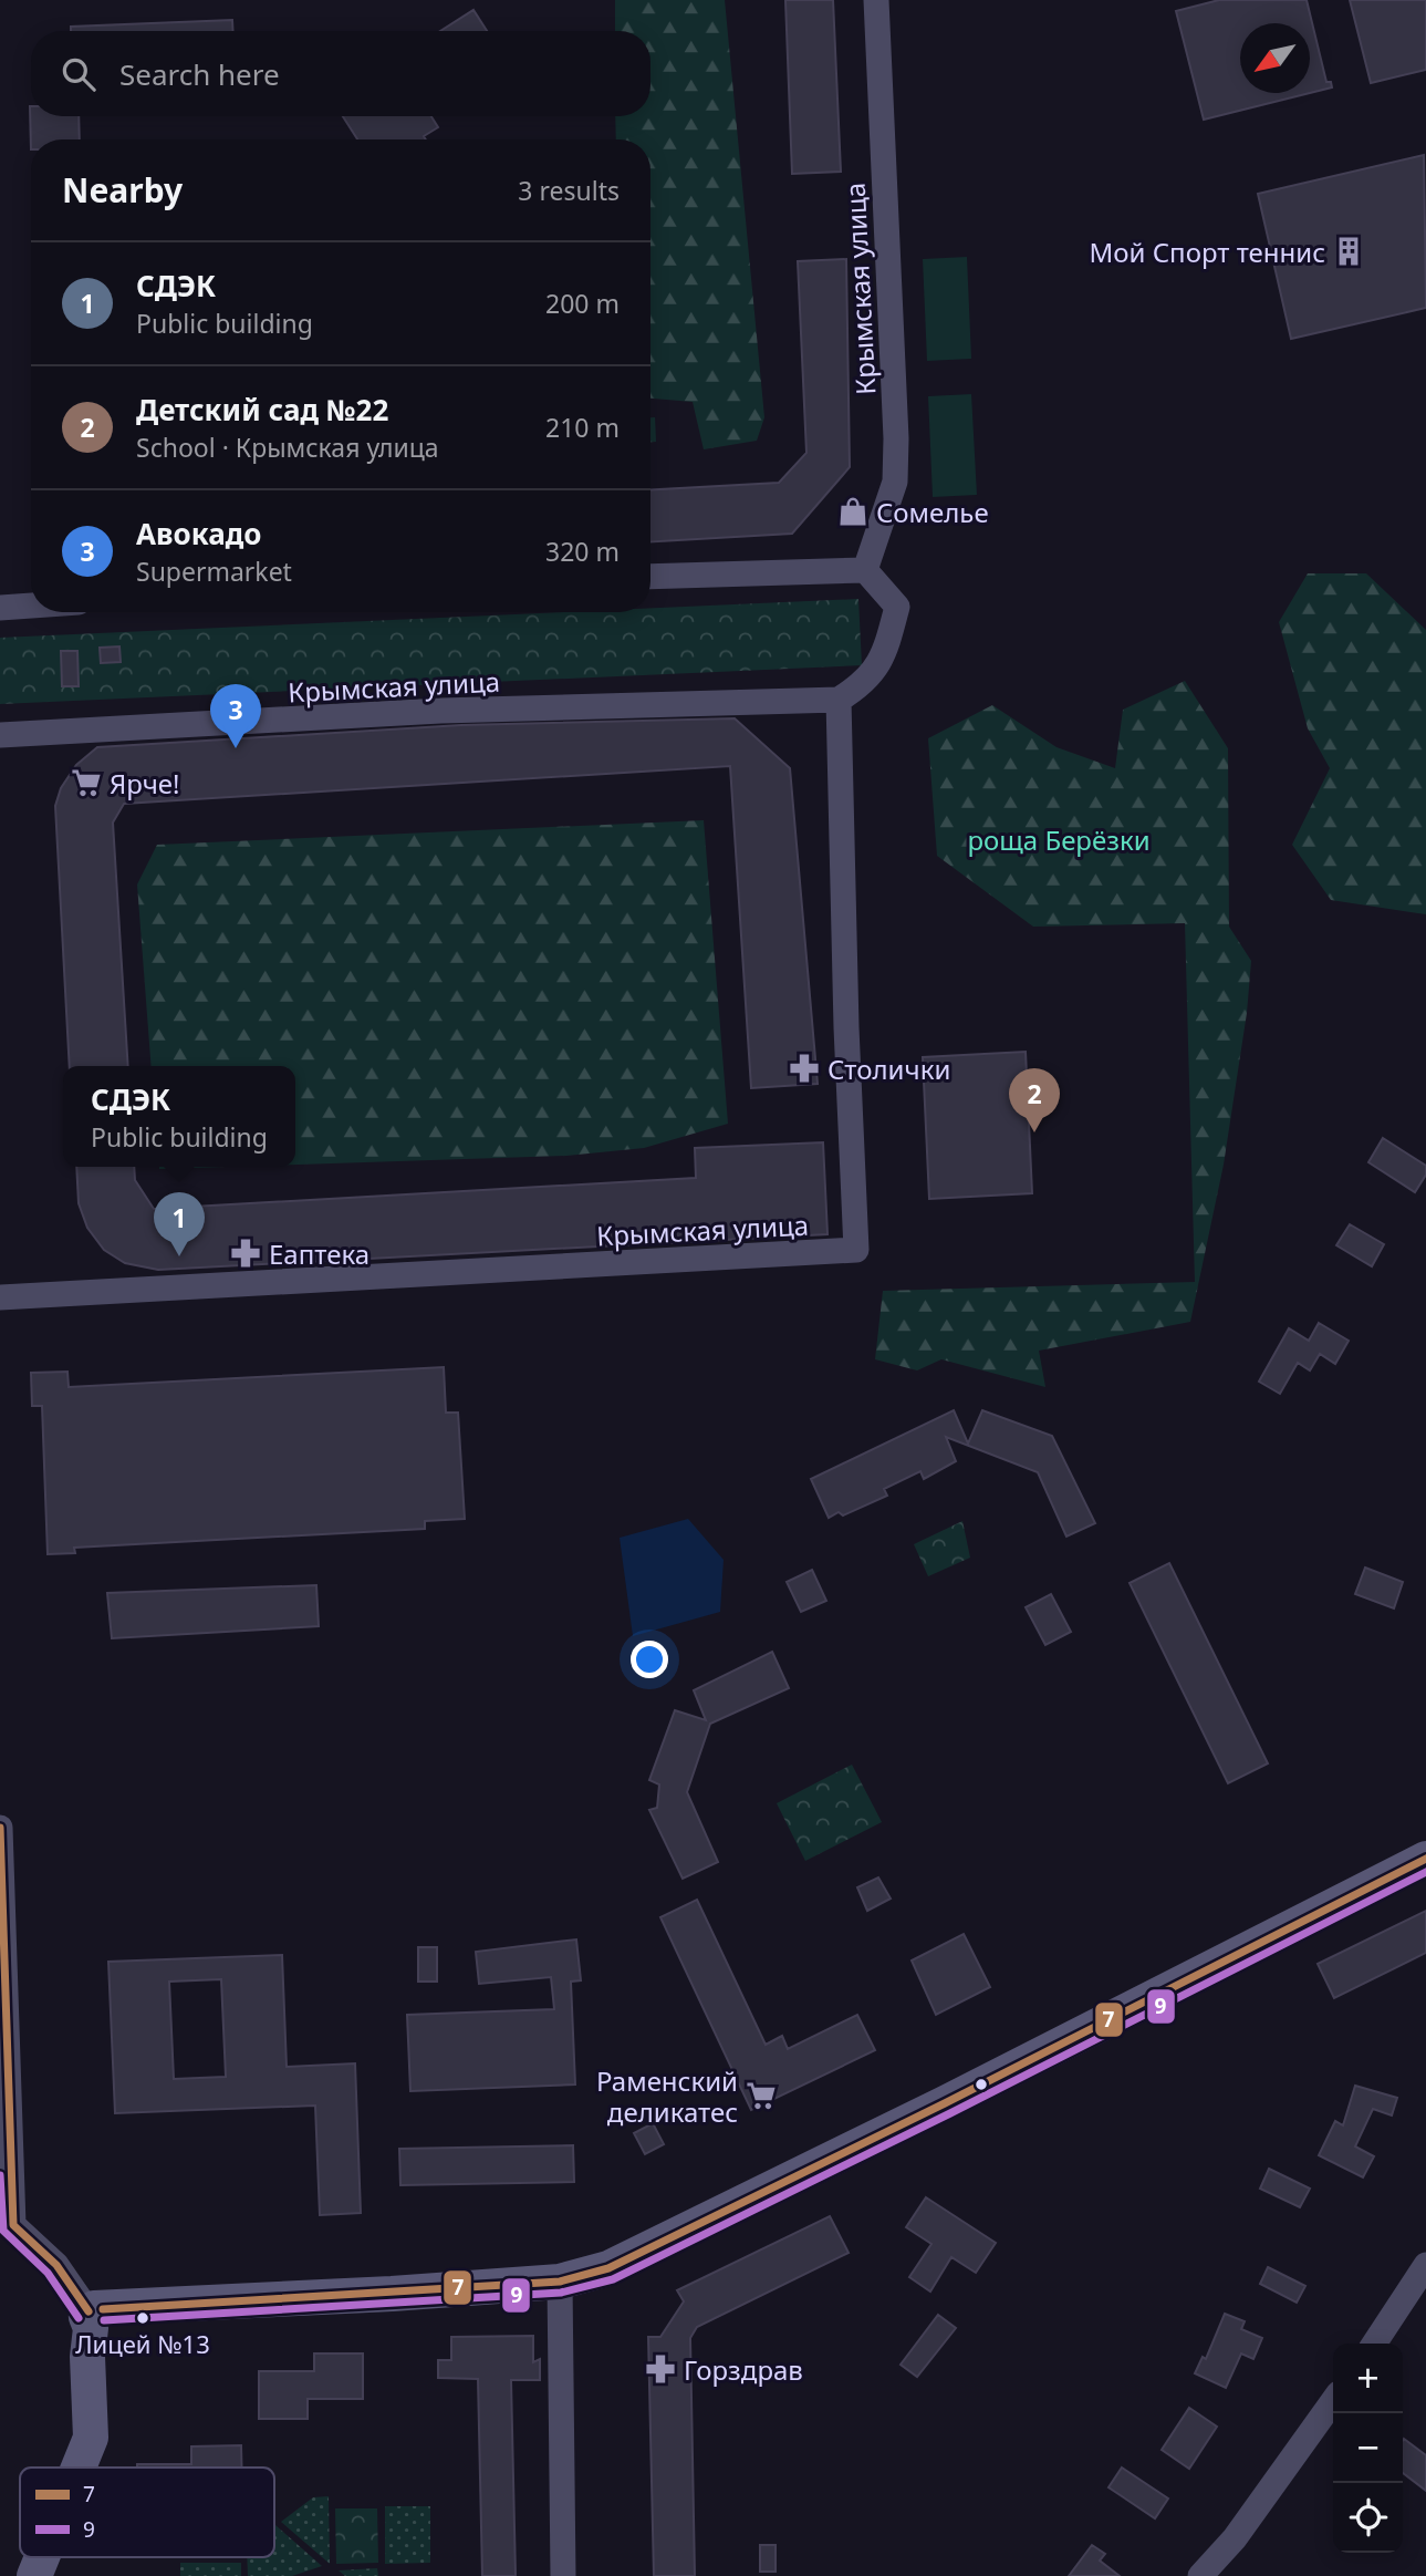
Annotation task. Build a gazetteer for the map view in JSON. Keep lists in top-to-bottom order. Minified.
{"streets":{"street":["Крымская улица"]},"parks":["роща Берёзки"],"places":{"building":["Мой Спорт теннис"],"shop":["Сомелье"],"supermarket":["Ярче!","Раменский деликатес"],"pharmacy":["Столички","Еаптека","Горздрав"],"other":["Лицей №13"]},"lines":["transit line 7","transit line 9"],"legend":["7","9"],"north":"bottom left","page":{"search":"Search here","heading":["Nearby","3 results"],"list":[{"mark":"1","name":"СДЭК","note":"Public building","value":"200 m"},{"mark":"2","name":"Детский сад №22","note":"School · Крымская улица","value":"210 m"},{"mark":"3","name":"Авокадо","note":"Supermarket","value":"320 m"}],"pins":["3","2","1"],"popup":["СДЭК","Public building"],"map_buttons":["+","−"]}}
